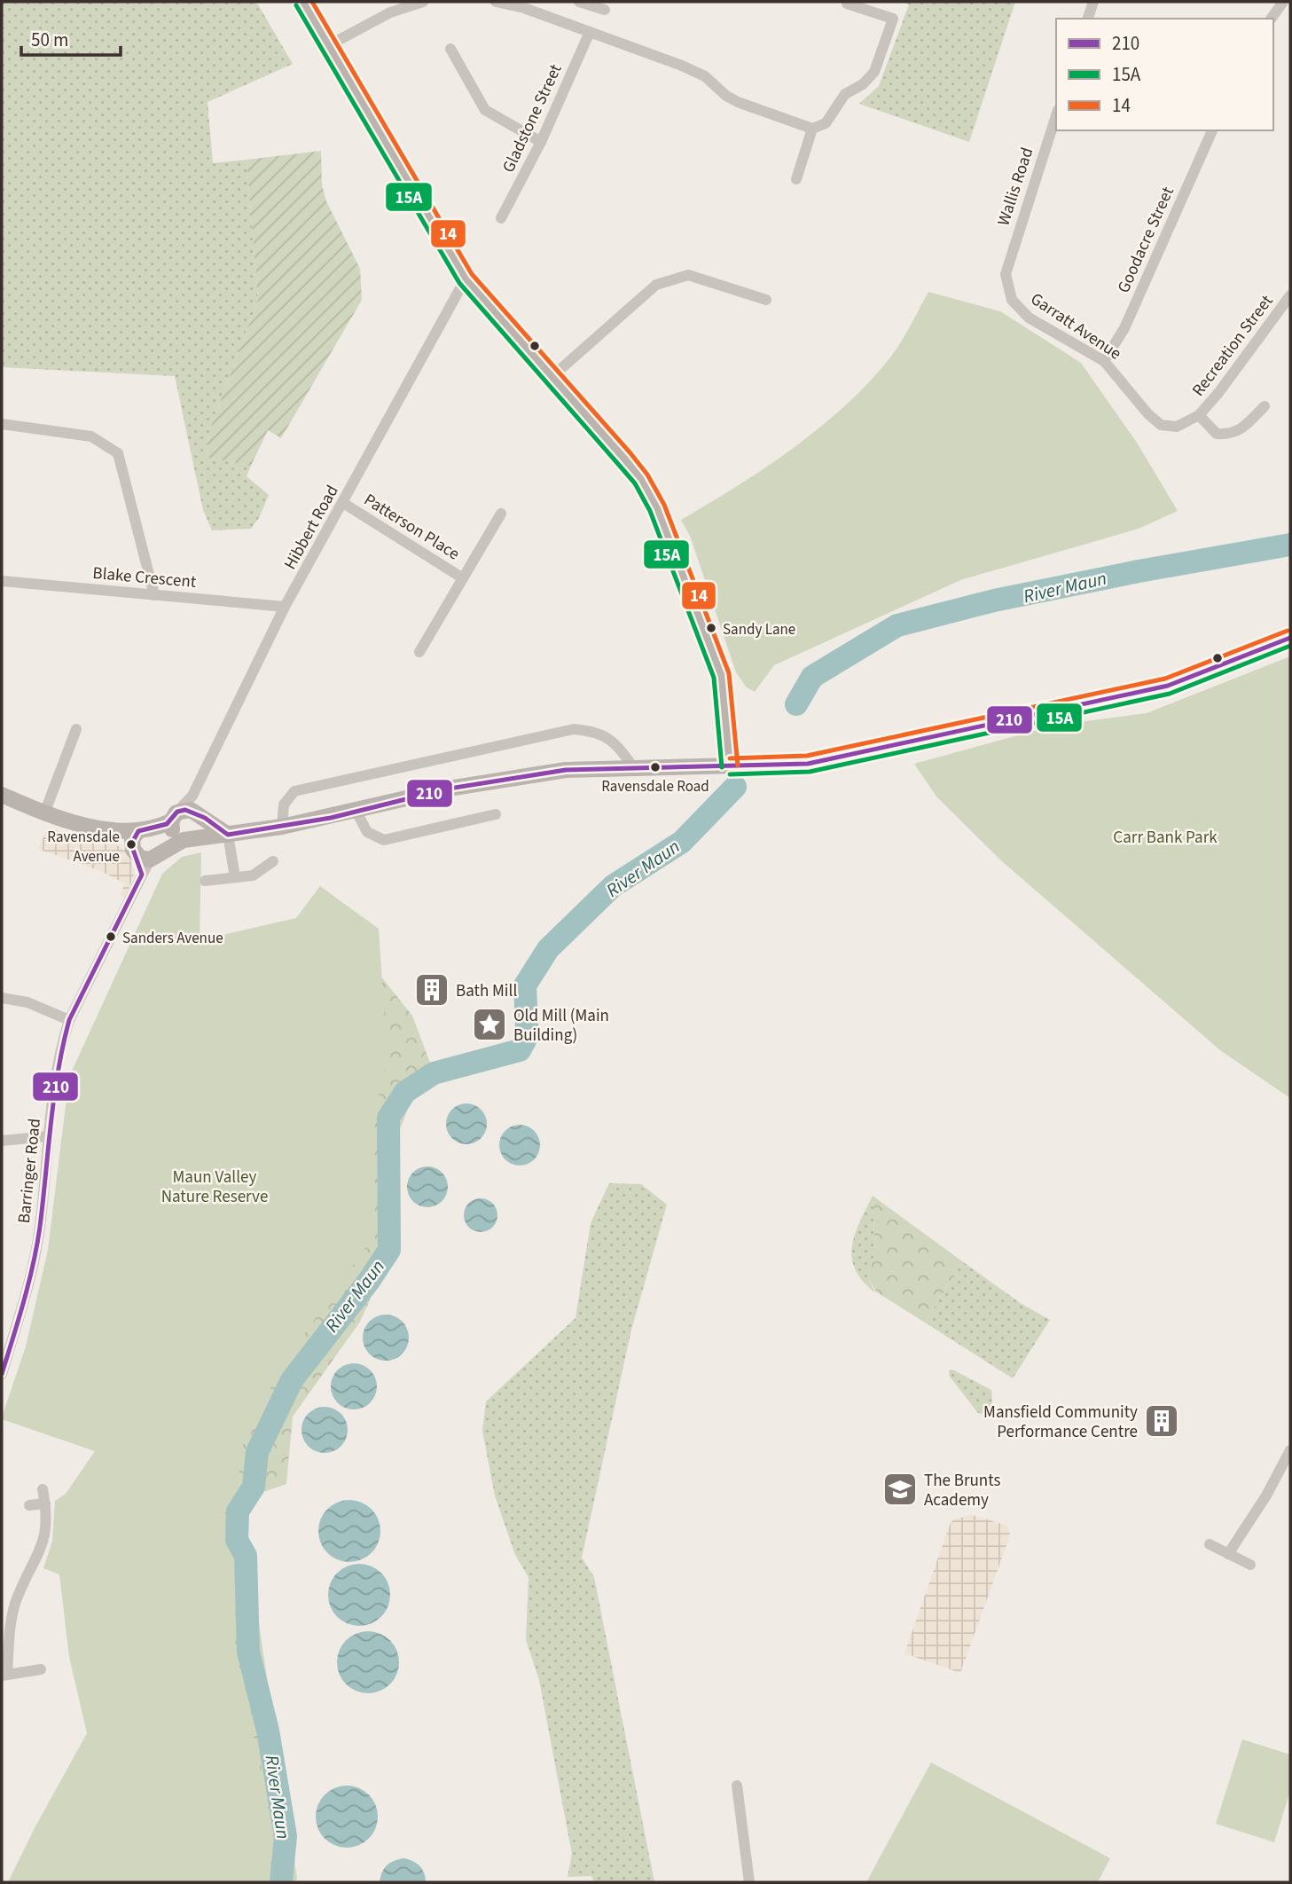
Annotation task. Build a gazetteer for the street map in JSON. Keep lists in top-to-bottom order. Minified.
{"streets":{"street":["Gladstone Street","Wallis Road","Goodacre Street","Garratt Avenue","Recreation Street","Patterson Place","Hibbert Road","Blake Crescent","Barringer Road"]},"crossings":[["Wallis Road","Garratt Avenue"],["Goodacre Street","Garratt Avenue"],["Garratt Avenue","Recreation Street"],["Patterson Place","Hibbert Road"],["Hibbert Road","Blake Crescent"]],"water":["River Maun"],"parks":["Carr Bank Park","Maun Valley Nature Reserve"],"places":{"other":["Sandy Lane","Ravensdale Road","Ravensdale Avenue","Sanders Avenue"],"building":["Bath Mill","Mansfield Community Performance Centre"],"place":["Old Mill (Main Building)"],"school or university":["The Brunts Academy"]},"lines":["transit line 14","transit line 15A","transit line 210"],"legend":["210","15A","14"],"scale_bar":"50 m"}
